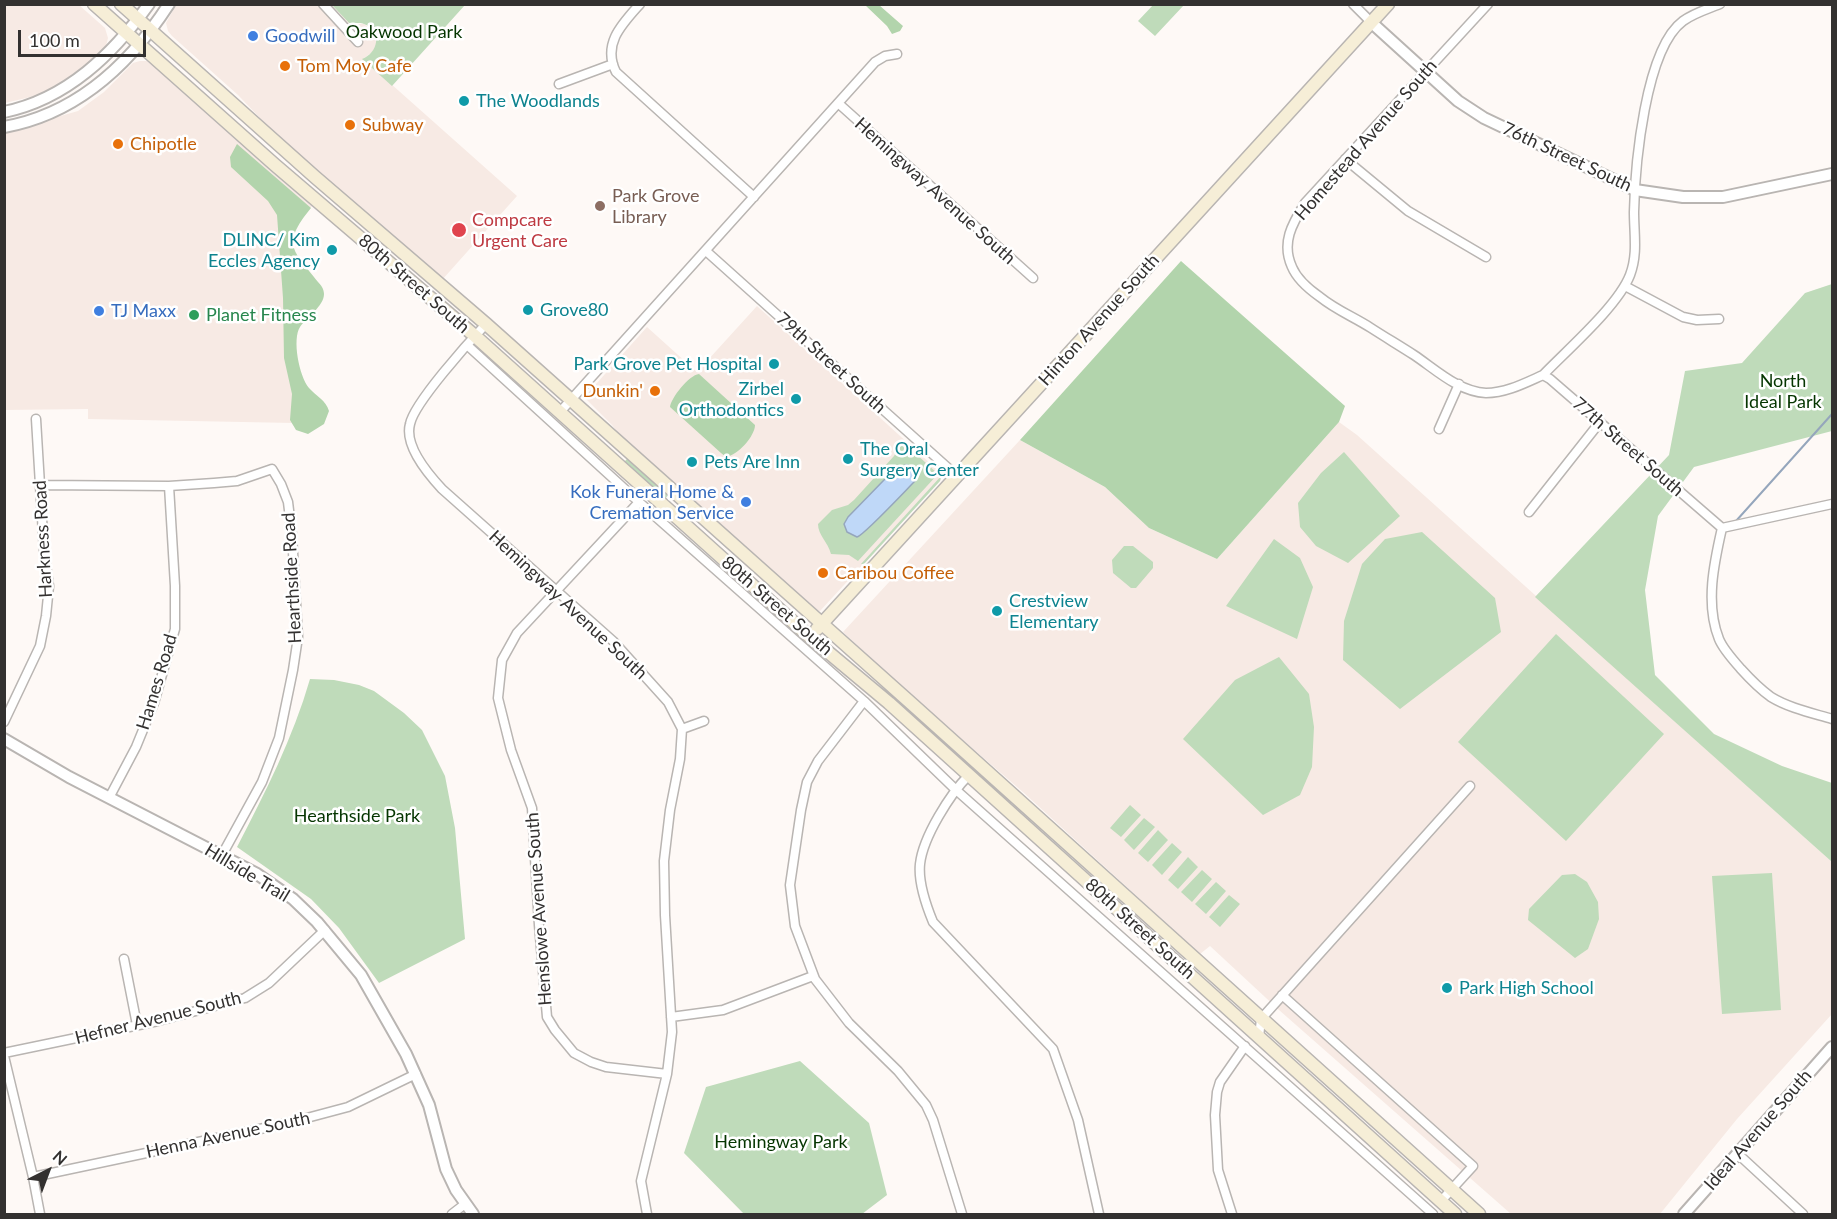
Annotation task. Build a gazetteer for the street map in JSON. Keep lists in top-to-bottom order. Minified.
{"streets":{"main road":["80th Street South","Hinton Avenue South"],"street":["Homestead Avenue South","76th Street South","Hemingway Avenue South","79th Street South","77th Street South","Harkness Road","Hearthside Road","Hames Road","Hillside Trail","Henslowe Avenue South","Hefner Avenue South","Ideal Avenue South","Henna Avenue South"]},"crossings":[["Homestead Avenue South","76th Street South"],["76th Street South","Hinton Avenue South"],["Hemingway Avenue South","80th Street South"],["Hemingway Avenue South","79th Street South"],["Hemingway Avenue South","Henslowe Avenue South"],["80th Street South","Hinton Avenue South"],["80th Street South","Henslowe Avenue South"],["Hinton Avenue South","79th Street South"],["Hearthside Road","Hames Road"],["Hearthside Road","Hillside Trail"],["Hames Road","Hillside Trail"],["Hillside Trail","Hefner Avenue South"],["Hillside Trail","Henna Avenue South"]],"parks":["Oakwood Park","North Ideal Park","Hearthside Park","Hemingway Park"],"places":["Goodwill","Tom Moy Cafe","The Woodlands","Subway","Chipotle","Park Grove Library","Compcare Urgent Care","DLINC/ Kim Eccles Agency","Grove80","TJ Maxx","Planet Fitness","Park Grove Pet Hospital","Dunkin'","Zirbel Orthodontics","The Oral Surgery Center","Pets Are Inn","Kok Funeral Home & Cremation Service","Caribou Coffee","Crestview Elementary","Park High School"],"scale_bar":"100 m","north":"top right"}
